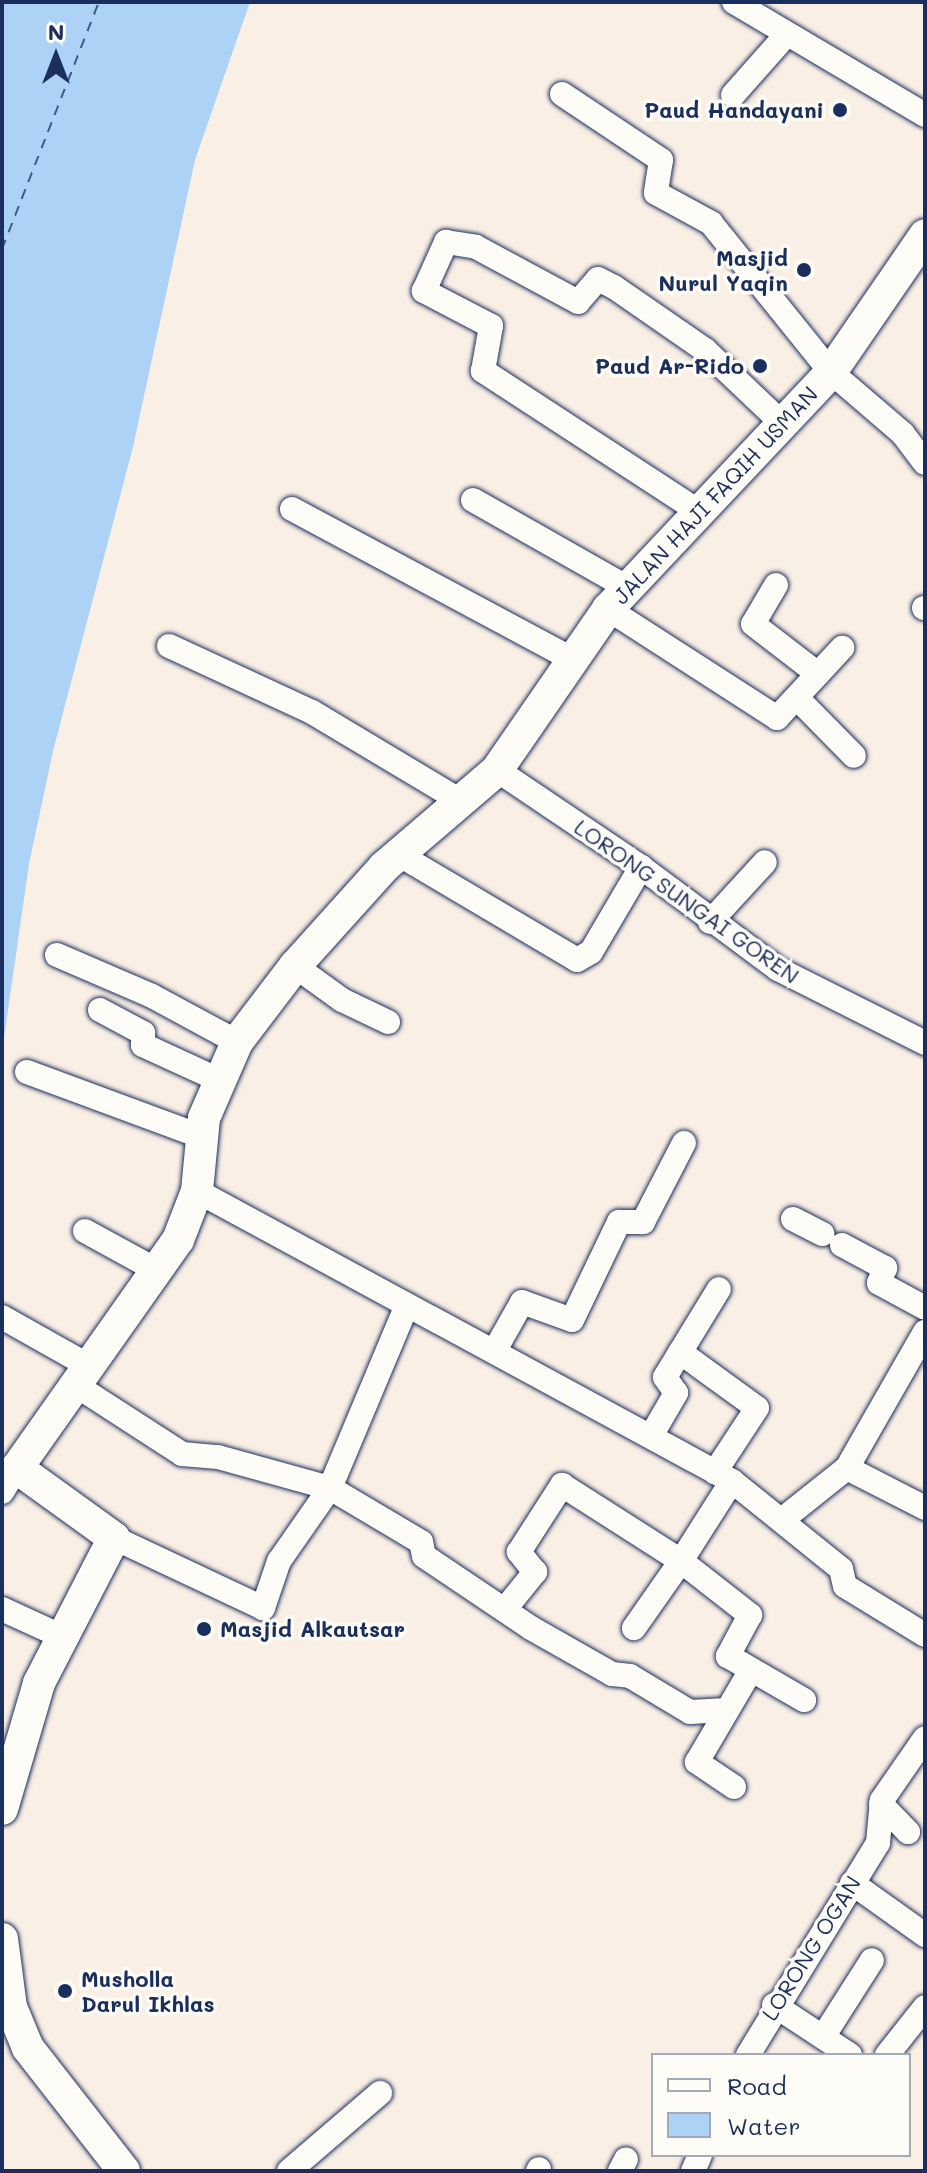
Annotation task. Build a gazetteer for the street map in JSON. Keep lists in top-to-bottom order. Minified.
{"streets":{"street":["JALAN HAJI FAQIH USMAN","LORONG SUNGAI GOREN","LORONG OGAN"]},"crossings":[["JALAN HAJI FAQIH USMAN","LORONG SUNGAI GOREN"]],"places":["Paud Handayani","Masjid Nurul Yaqin","Paud Ar-Rido","Masjid Alkautsar","Musholla Darul Ikhlas"],"legend":["Road","Water"],"north":"top"}
